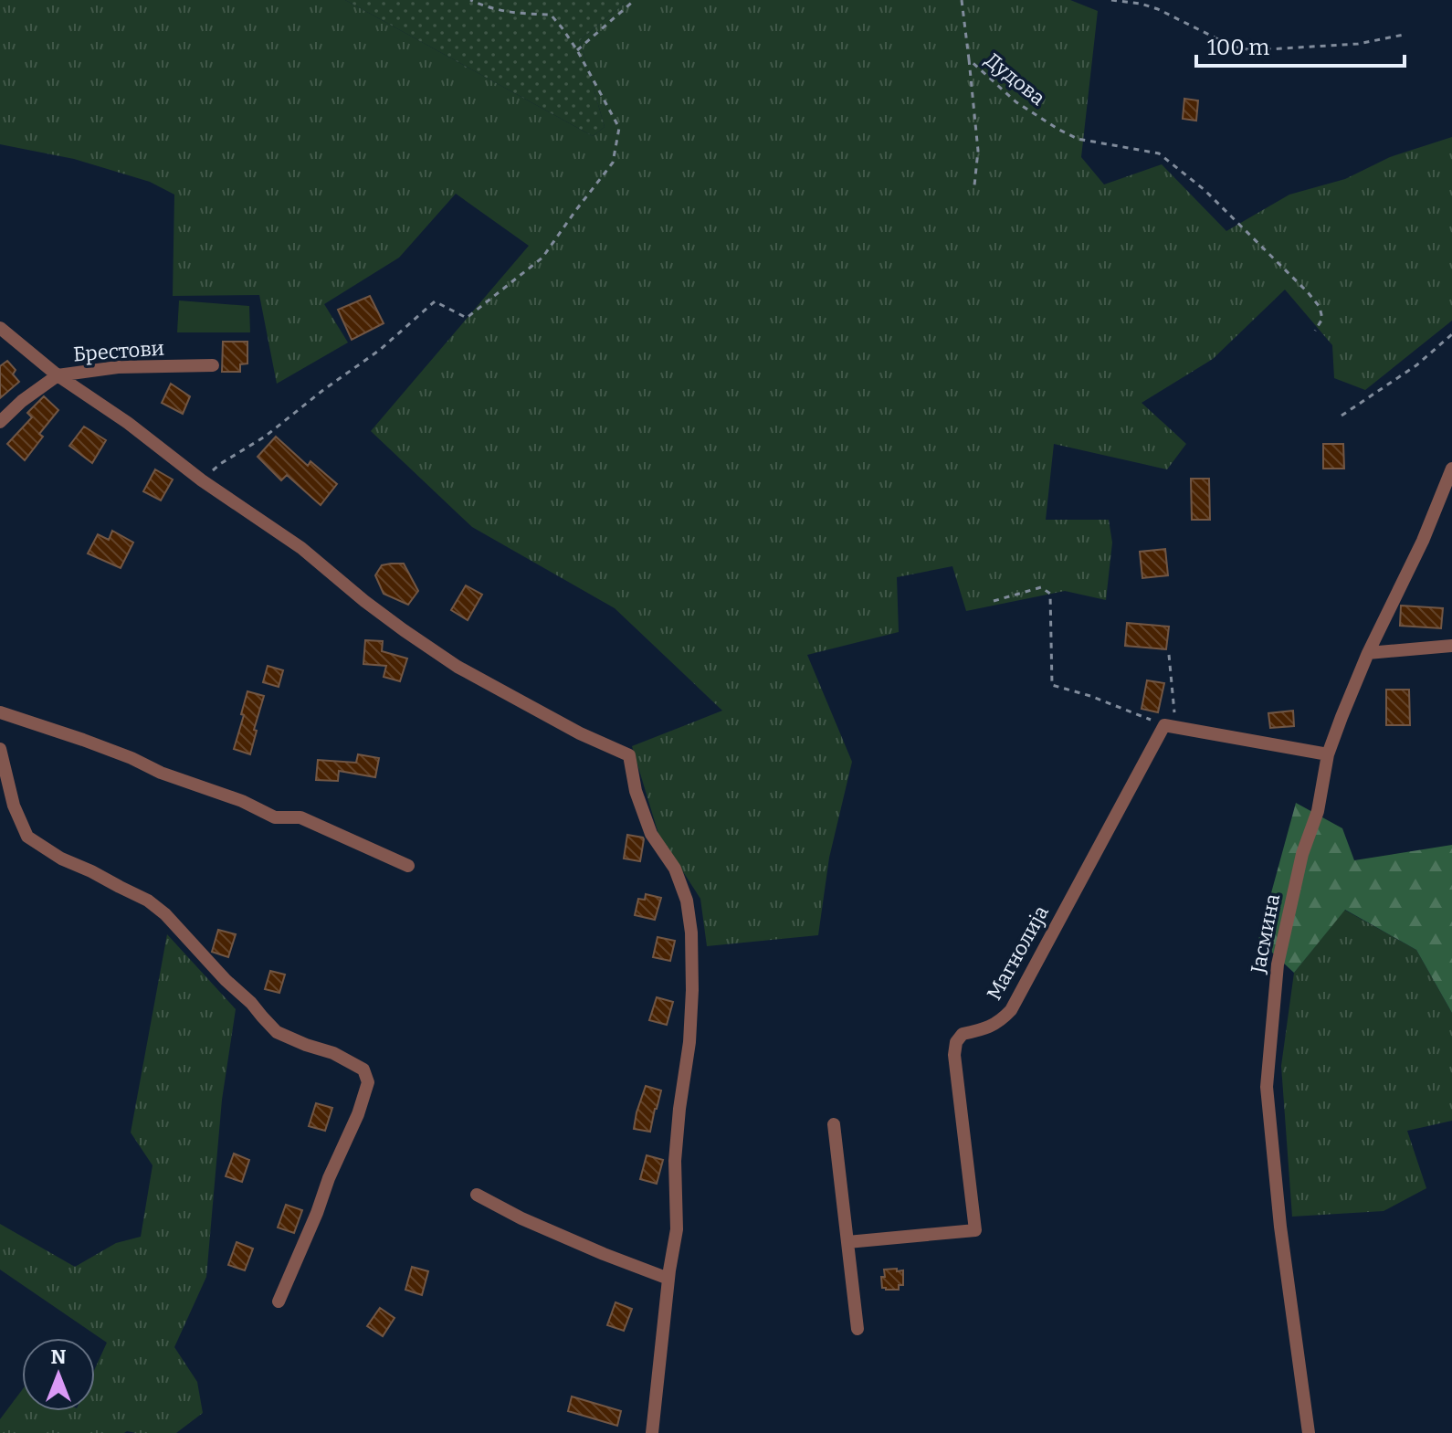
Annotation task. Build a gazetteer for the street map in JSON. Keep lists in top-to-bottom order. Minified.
{"streets":{"street":["Брестови","Јасмина","Магнолија"],"path":["Дудова"]},"scale_bar":"100 m","north":"top"}
